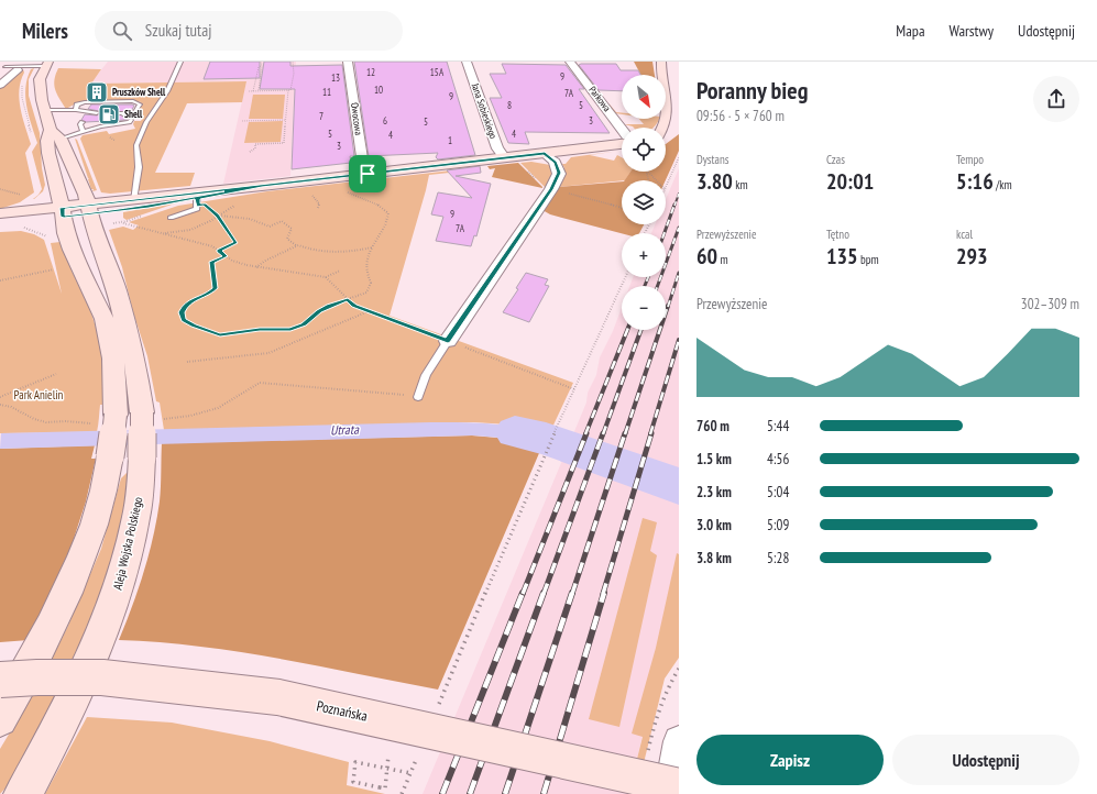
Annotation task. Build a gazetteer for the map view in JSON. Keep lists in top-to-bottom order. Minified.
{"streets":{"main road":["Aleja Wojska Polskiego","Poznańska"],"street":["Parkowa","Jana Sobieskiego","Owocowa"]},"water":["Utrata"],"parks":["Park Anielin"],"places":{"building":["Pruszków Shell"],"fuel station":["Shell"]},"house_numbers":["12","15A","9","13","10","11","7A","9","8","5","7","6","3","5","5","4","4","1","3","9","7A"],"north":"bottom right","page":{"header":"Milers","search":"Szukaj tutaj","nav":["Mapa","Warstwy","Udostępnij"],"heading":["Poranny bieg","09:56 · 5 × 760 m"],"map_buttons":["+","−"],"stats":[["Dystans","3.80 km"],["Czas","20:01"],["Tempo","5:16 /km"],["Przewyższenie","60 m"],["Tętno","135 bpm"],["kcal","293"]],"chart":["Przewyższenie","302–309 m"],"list":[{"name":"760 m","note":"5:44"},{"name":"1.5 km","note":"4:56"},{"name":"2.3 km","note":"5:04"},{"name":"3.0 km","note":"5:09"},{"name":"3.8 km","note":"5:28"}],"buttons":["Zapisz","Udostępnij"]}}
